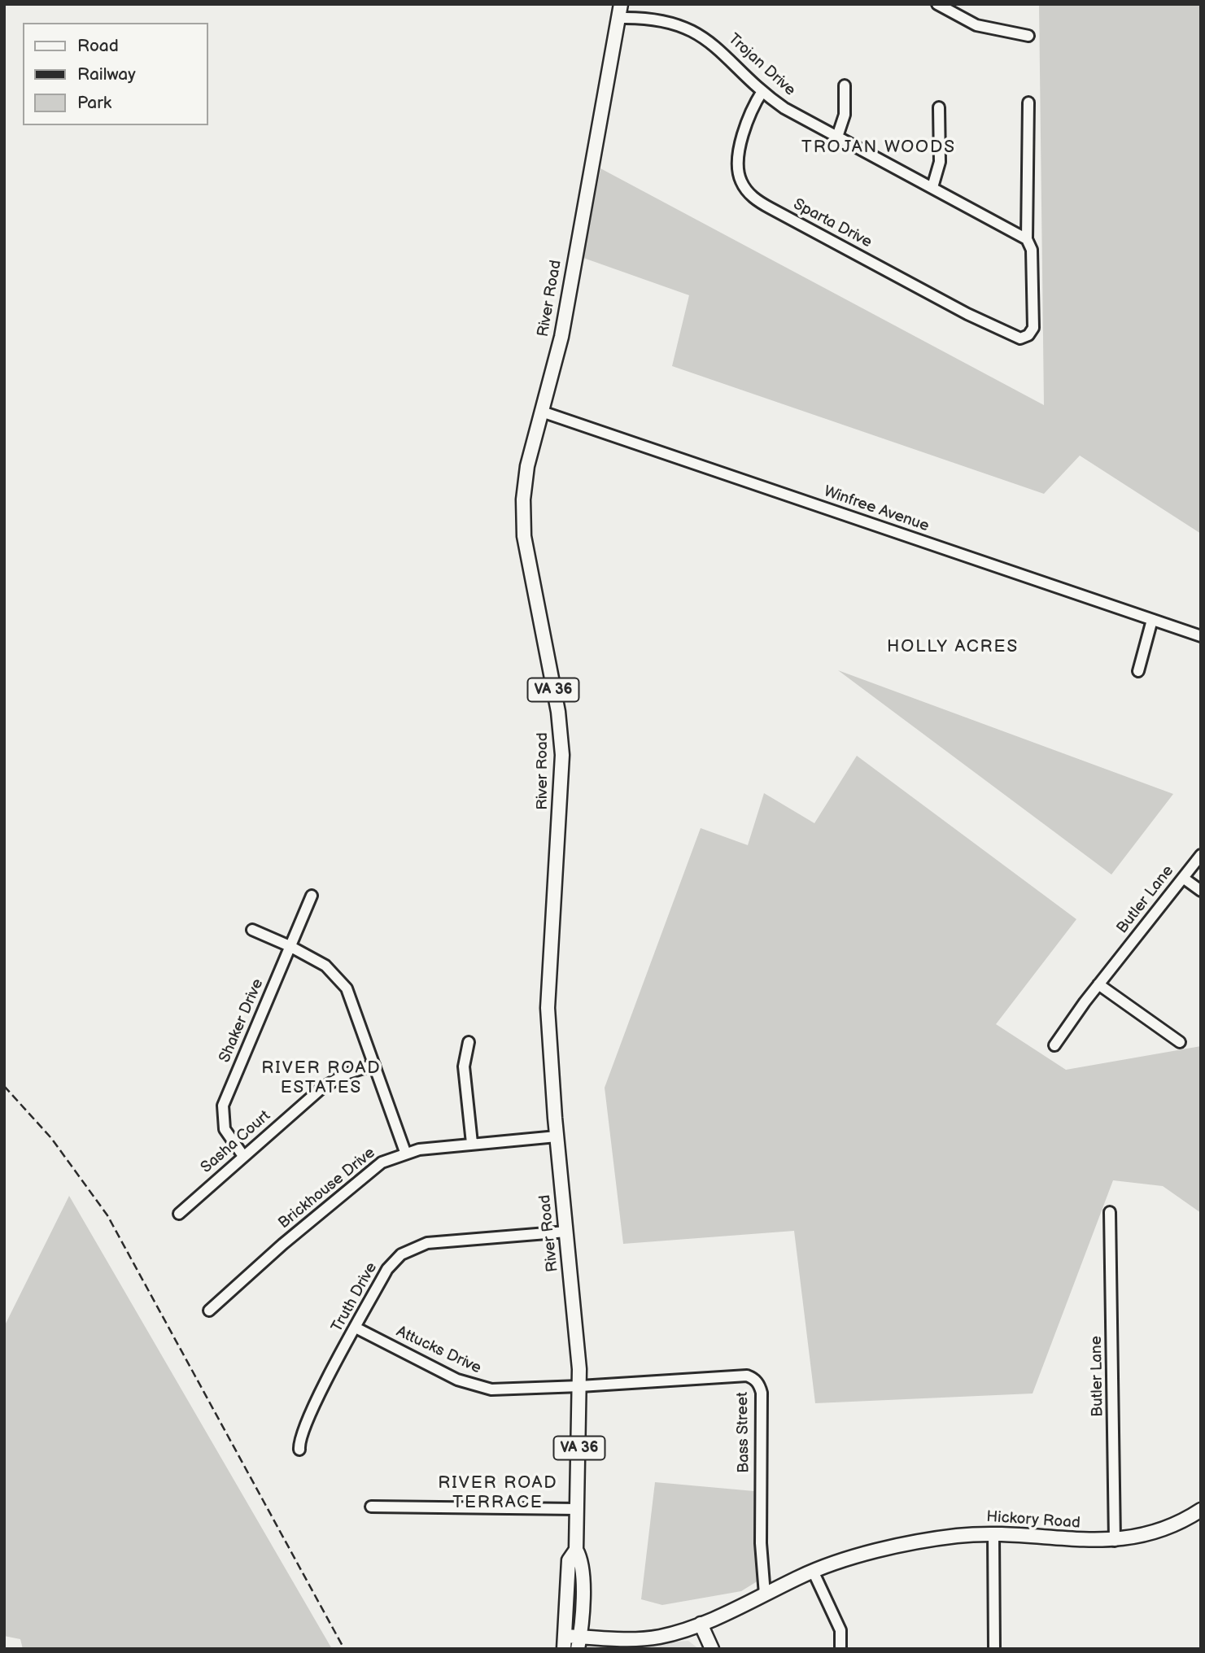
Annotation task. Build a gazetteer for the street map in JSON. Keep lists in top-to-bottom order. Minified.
{"streets":{"main road":["River Road","VA 36","Hickory Road"],"street":["Trojan Drive","Sparta Drive","Winfree Avenue","Butler Lane","Shaker Drive","Sasha Court","Brickhouse Drive","Truth Drive","Attucks Drive","Bass Street"]},"crossings":[["Trojan Drive","Sparta Drive"],["Trojan Drive","River Road"],["River Road","Winfree Avenue"],["River Road","Brickhouse Drive"],["River Road","Truth Drive"],["River Road","Attucks Drive"],["River Road","Bass Street"],["River Road","Hickory Road"],["Butler Lane","Hickory Road"],["Shaker Drive","Sasha Court"],["Truth Drive","Attucks Drive"],["Attucks Drive","Bass Street"],["Bass Street","Hickory Road"]],"districts":["TROJAN WOODS","HOLLY ACRES","RIVER ROAD ESTATES","RIVER ROAD TERRACE"],"legend":["Road","Railway","Park"]}
